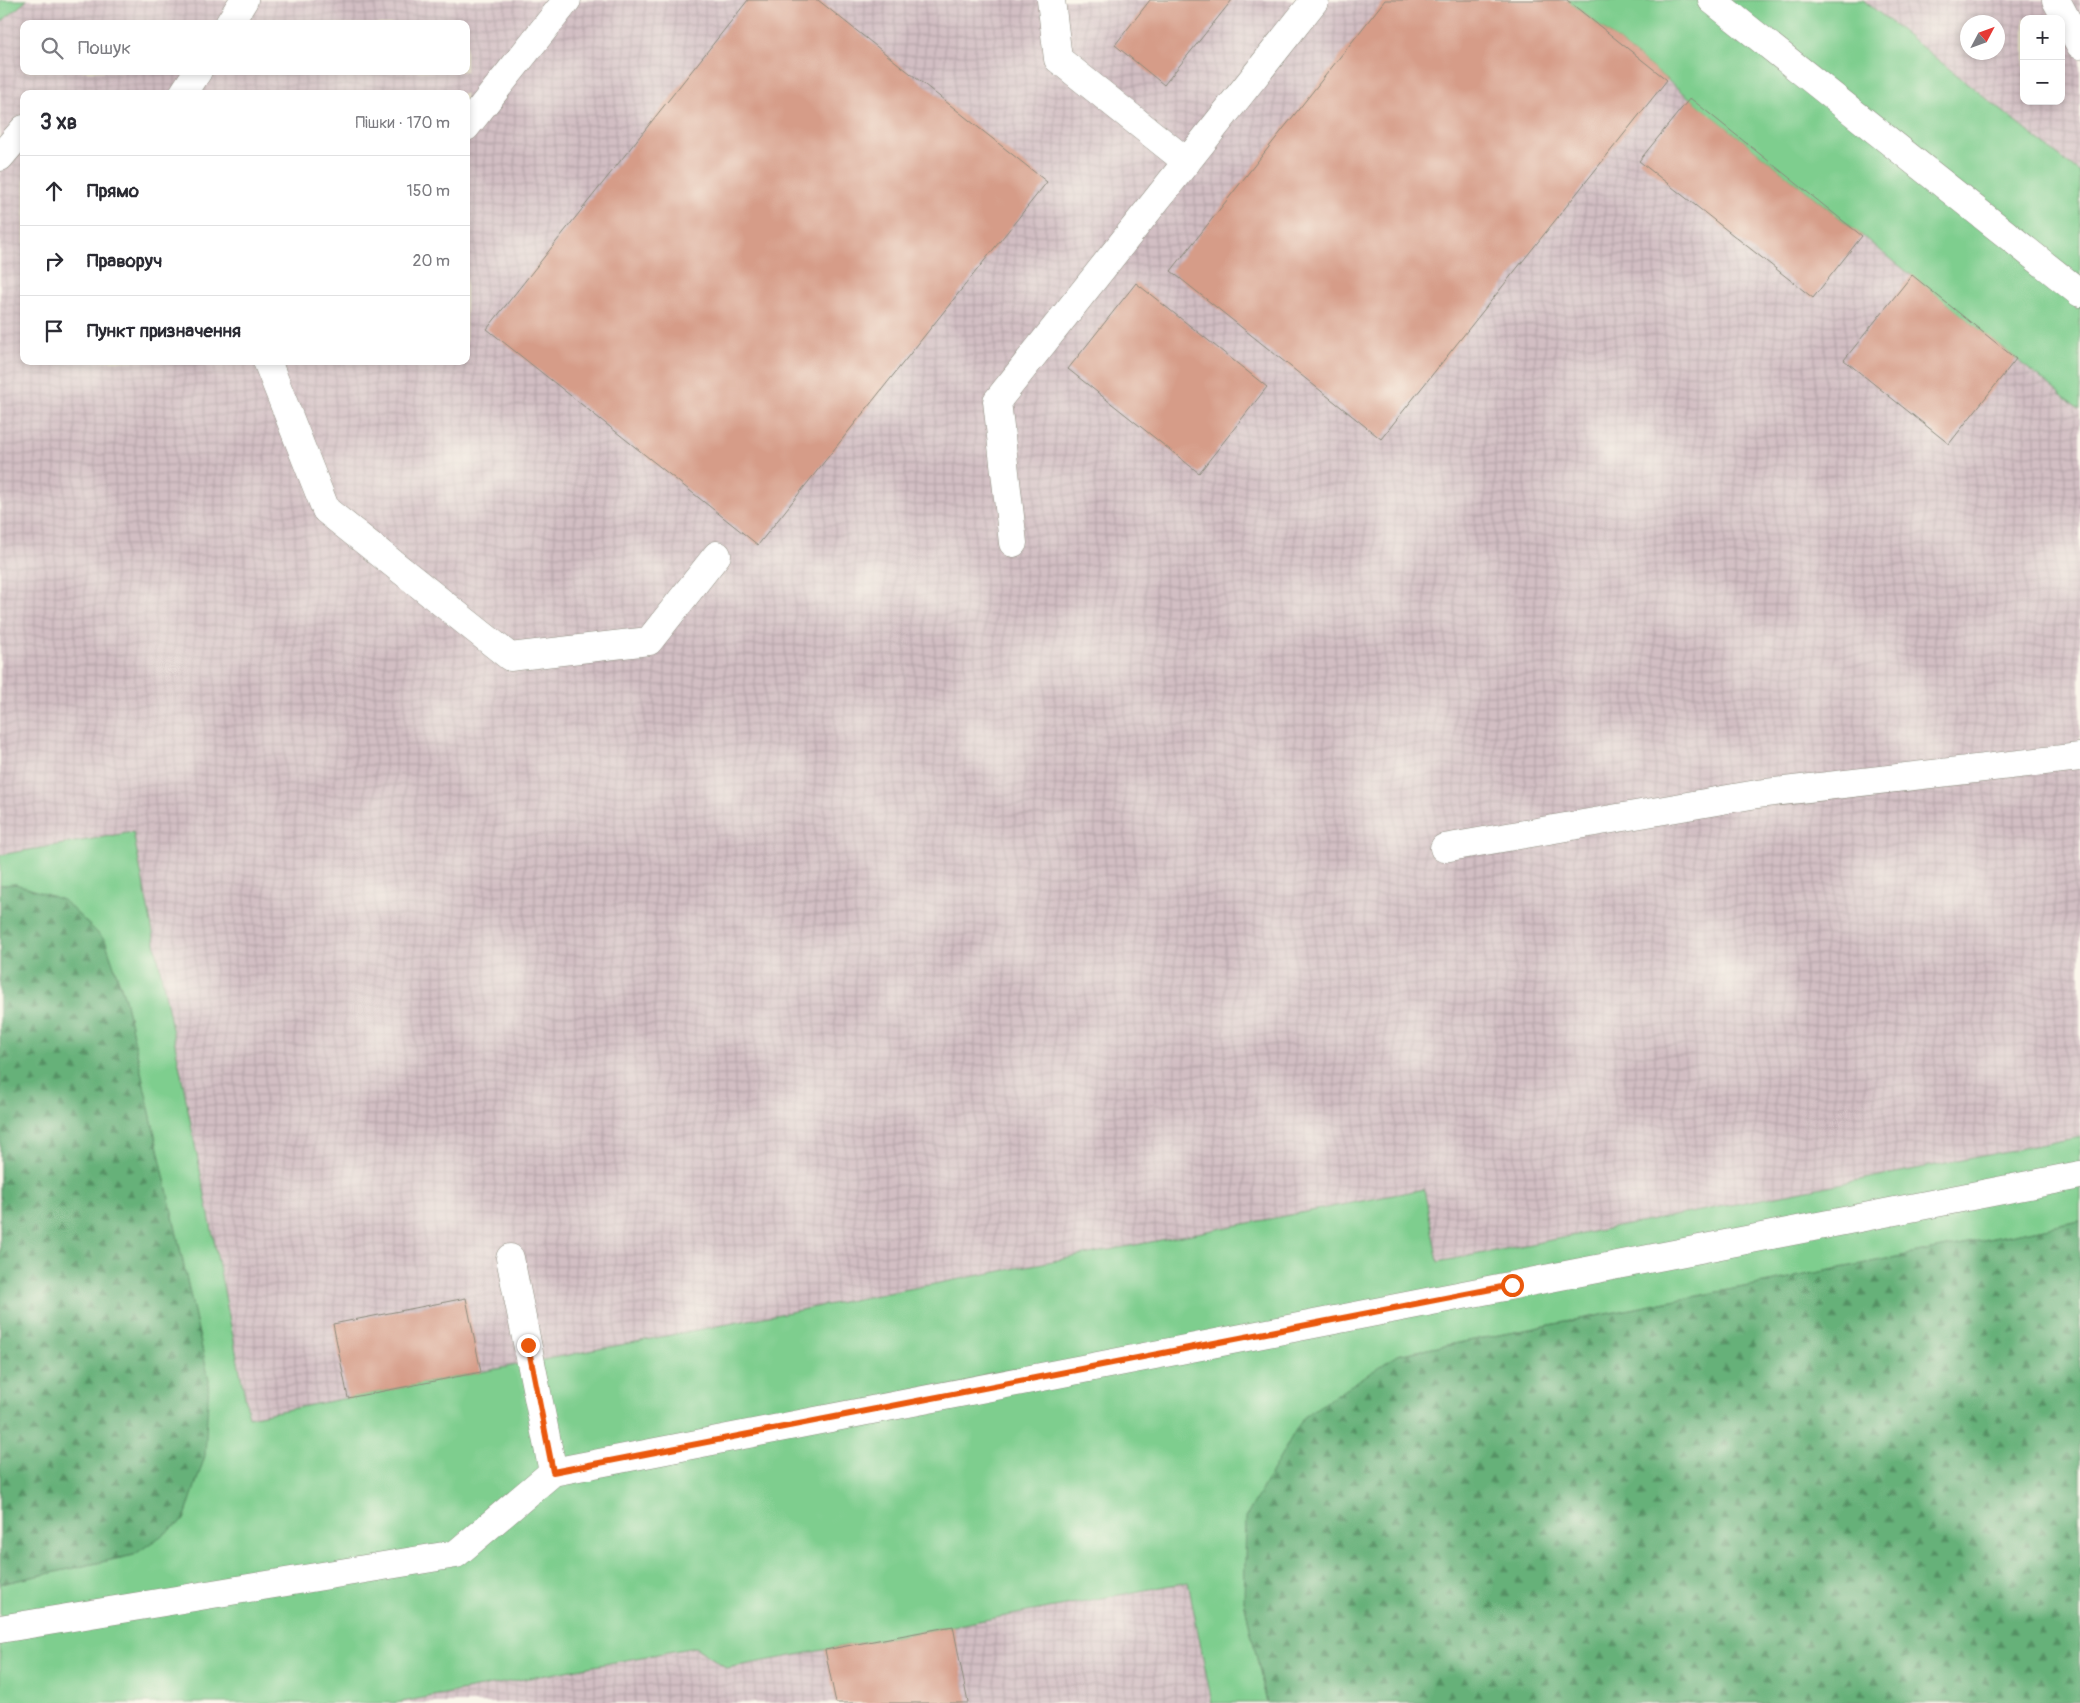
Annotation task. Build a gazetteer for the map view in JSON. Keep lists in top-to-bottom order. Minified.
{"north":"top right","page":{"map_buttons":["+","−"],"search":"Пошук","heading":["3 хв","Пішки · 170 m"],"list":[["Прямо","150 m"],["Праворуч","20 m"],"Пункт призначення"]}}
